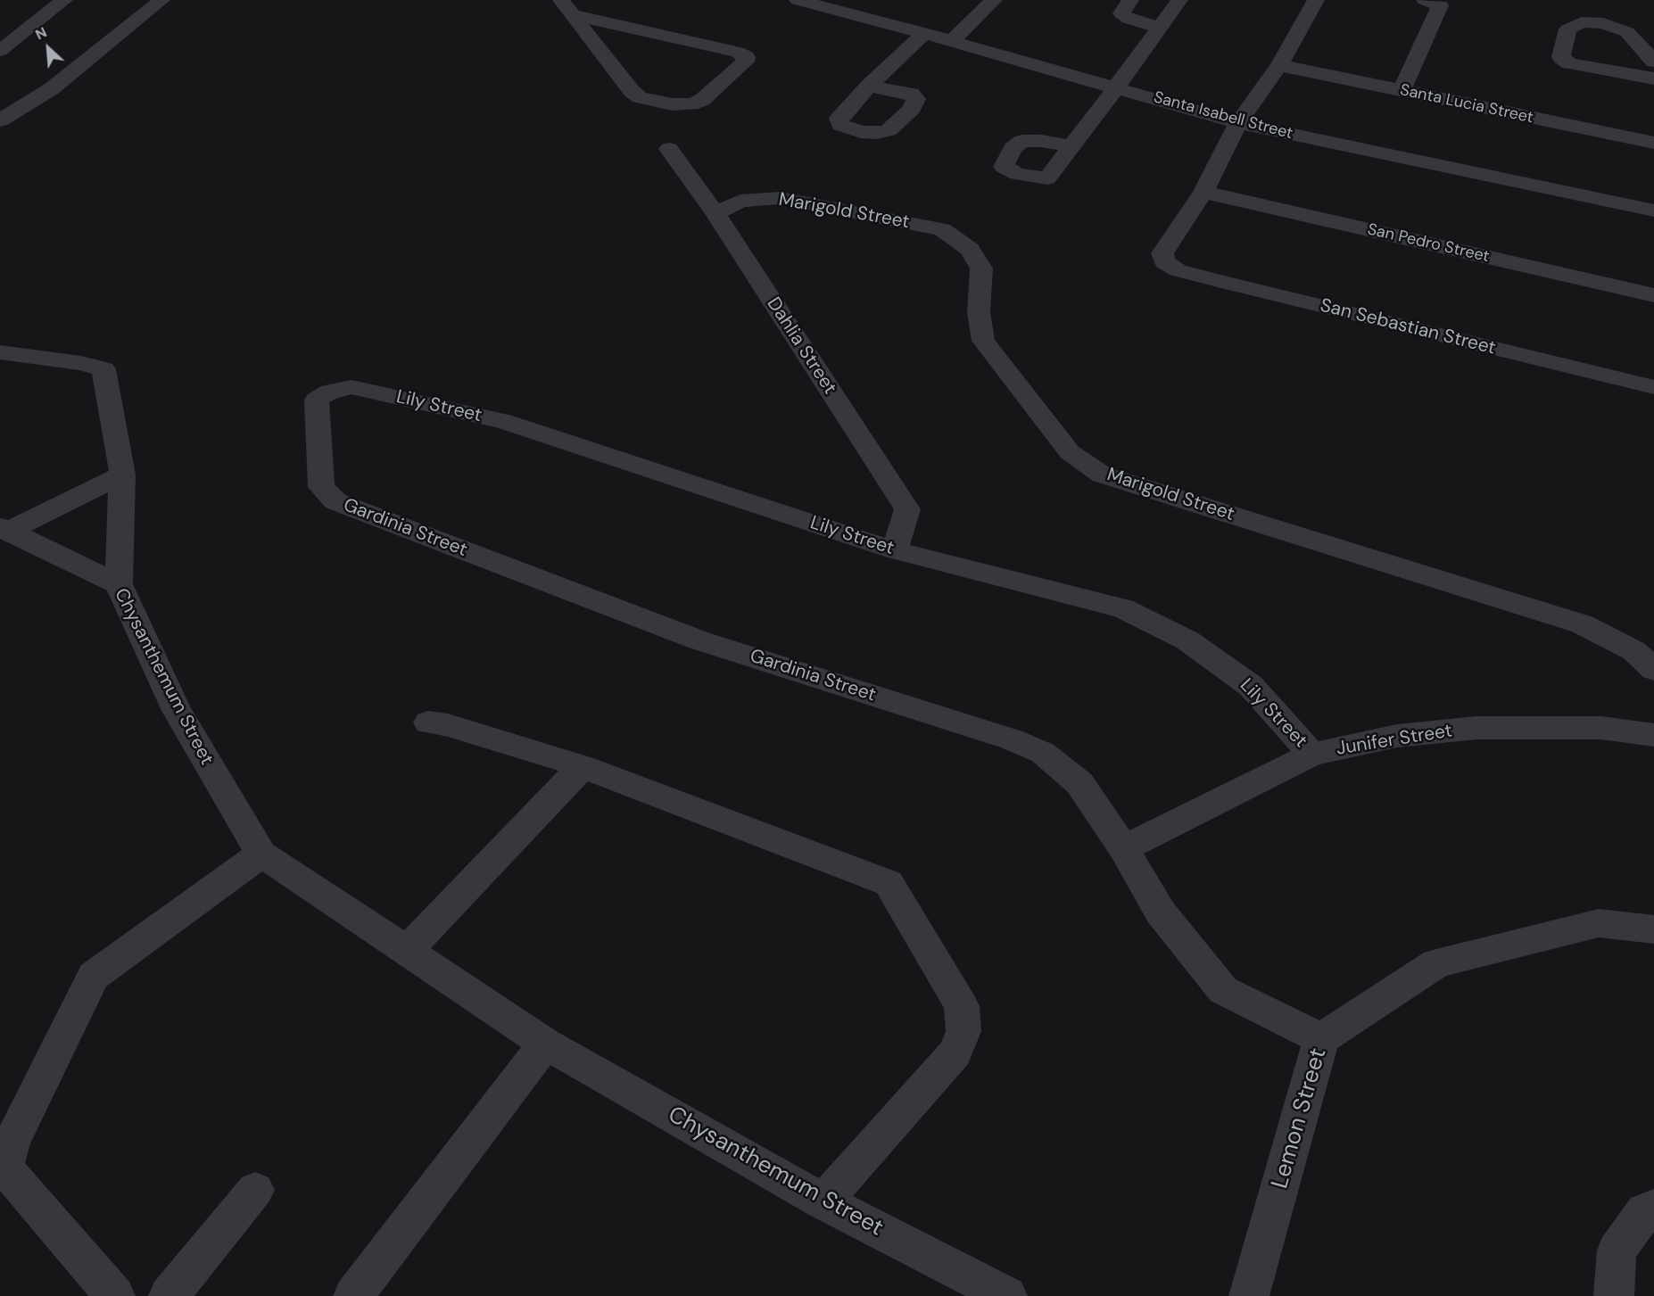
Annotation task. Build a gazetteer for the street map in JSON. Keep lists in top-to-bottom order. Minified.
{"streets":{"street":["Santa Lucia Street","Santa Isabell Street","Marigold Street","San Pedro Street","San Sebastian Street","Dahlia Street","Lily Street","Gardinia Street","Chysanthemum Street","Junifer Street","Lemon Street"]},"crossings":[["Marigold Street","Dahlia Street"],["San Pedro Street","San Sebastian Street"],["Dahlia Street","Lily Street"],["Lily Street","Gardinia Street"],["Lily Street","Junifer Street"],["Gardinia Street","Junifer Street"],["Gardinia Street","Lemon Street"]],"north":"top left"}
